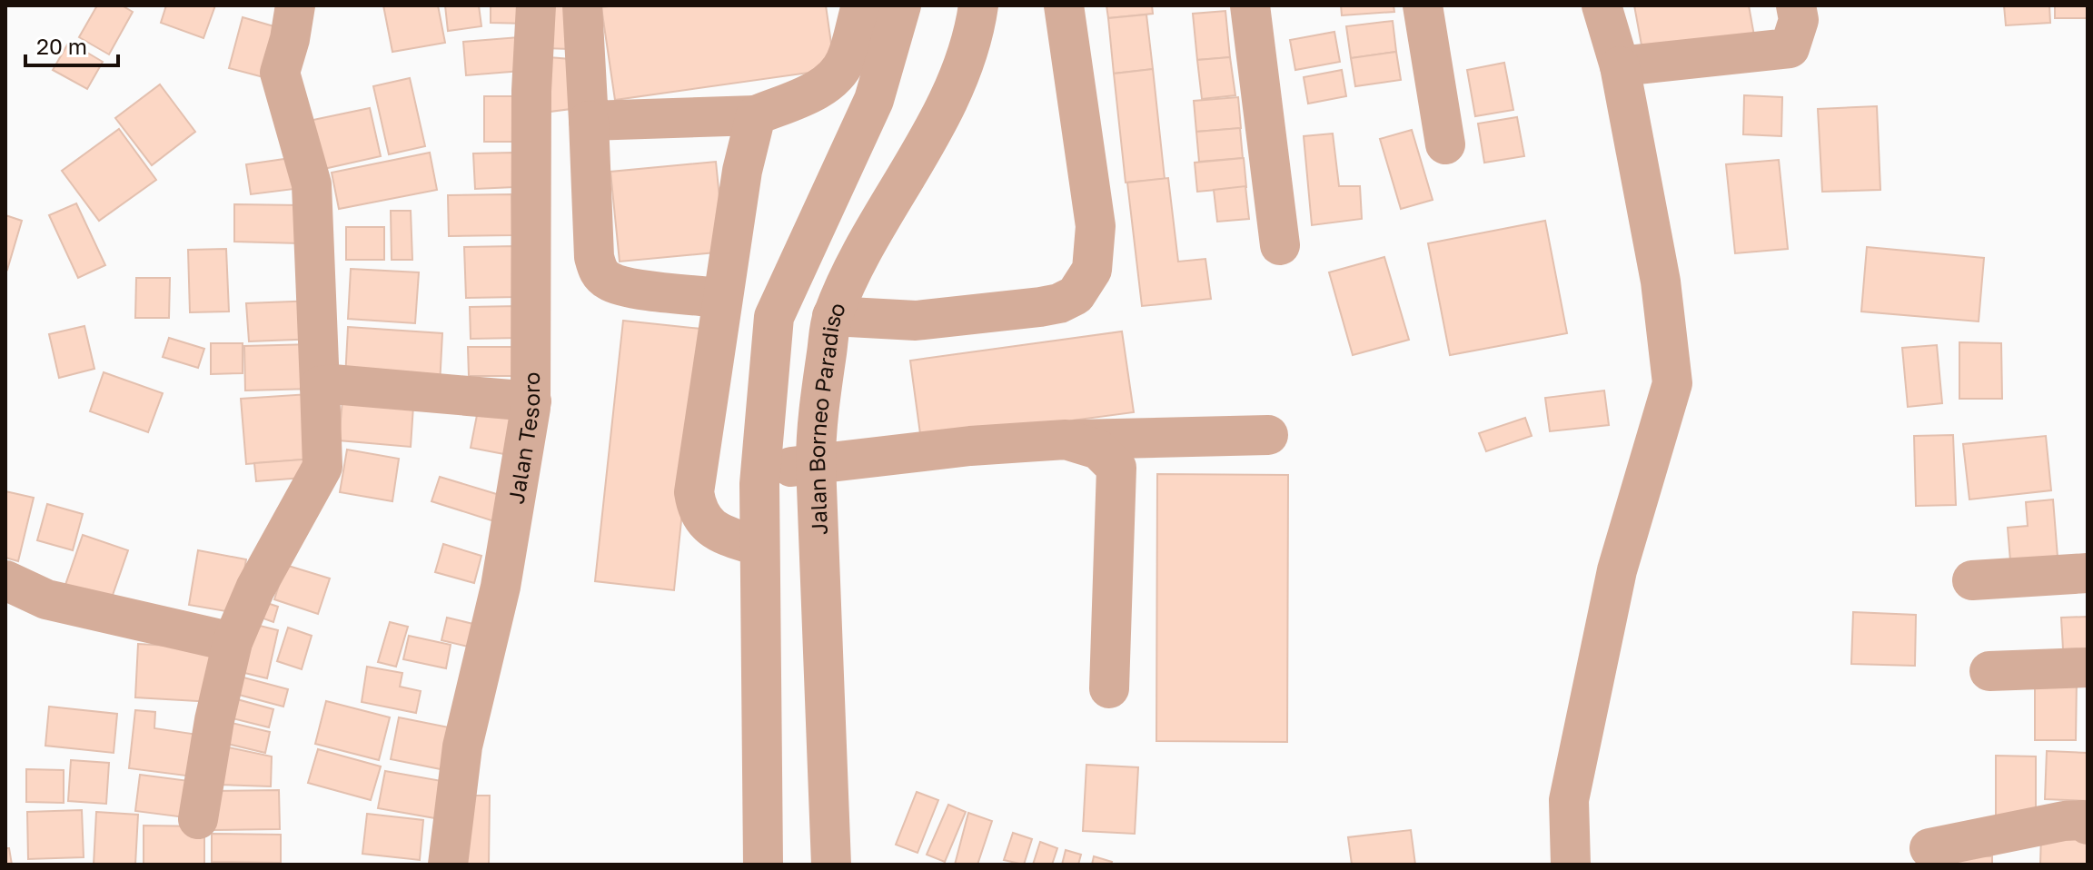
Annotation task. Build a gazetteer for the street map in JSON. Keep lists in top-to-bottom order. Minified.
{"streets":{"street":["Jalan Borneo Paradiso","Jalan Tesoro"]},"scale_bar":"20 m"}
